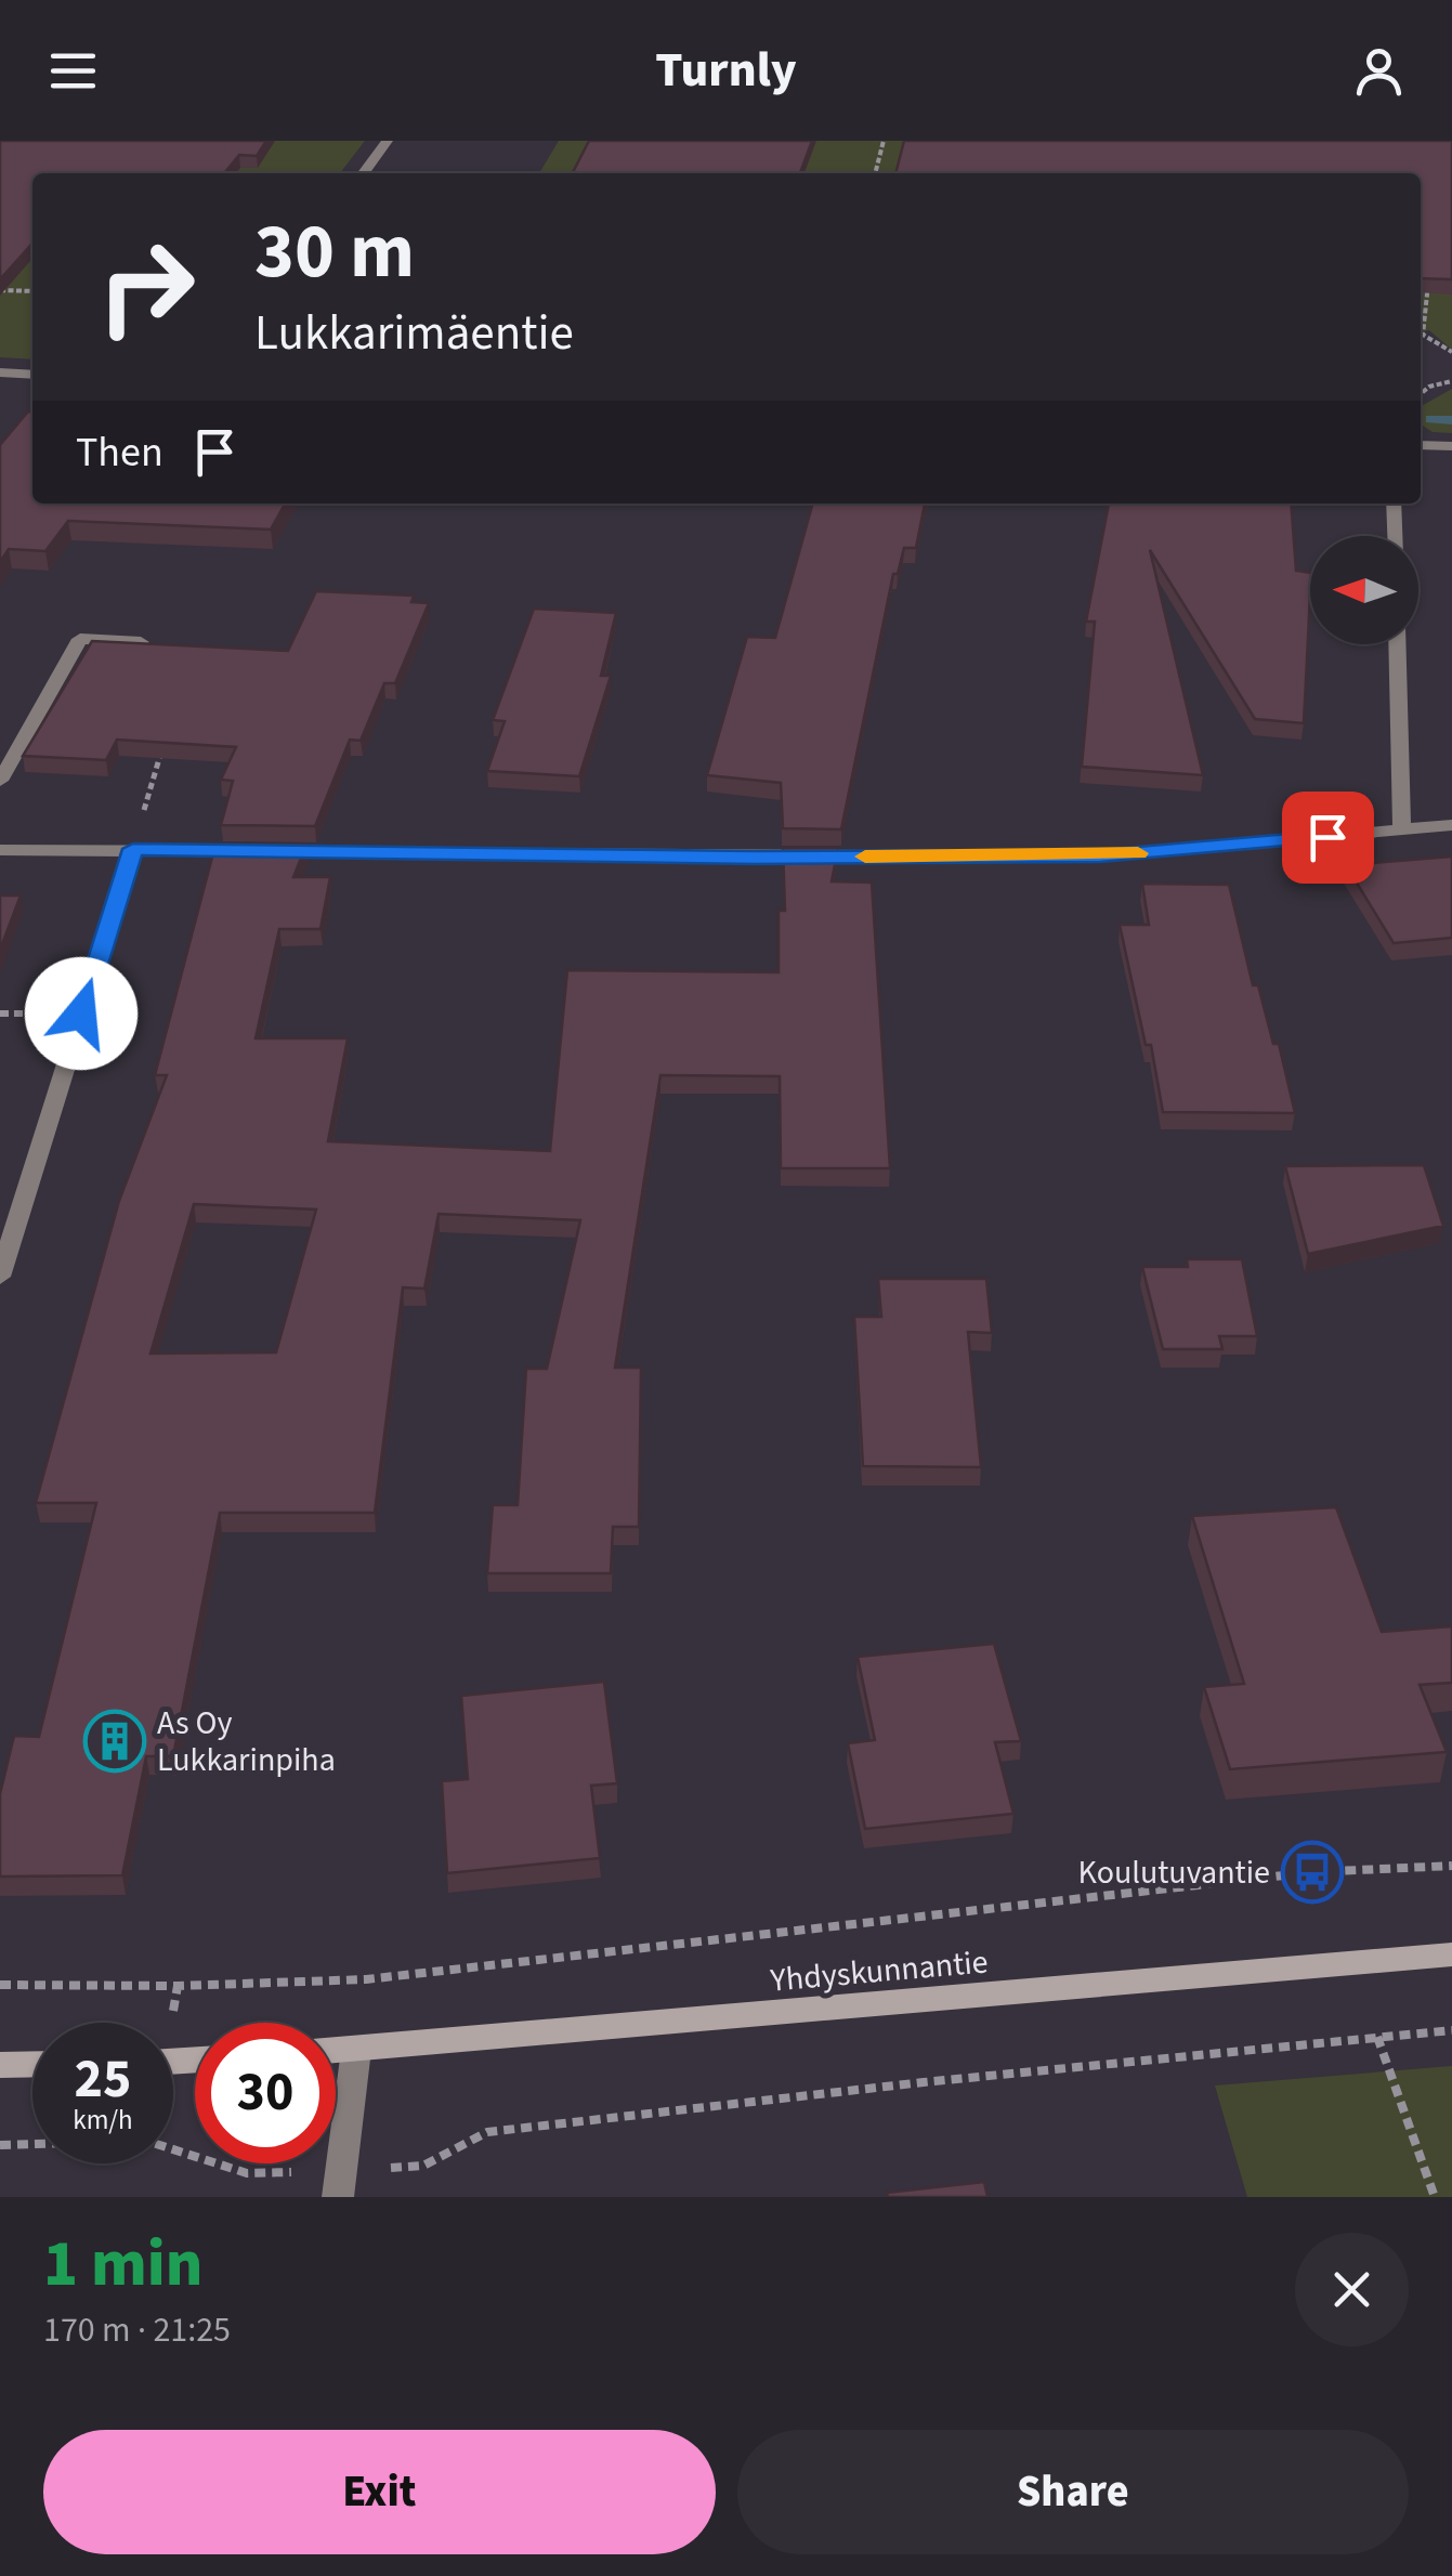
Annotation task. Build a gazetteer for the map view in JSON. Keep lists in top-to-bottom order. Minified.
{"streets":{"main road":["Yhdyskunnantie"]},"places":{"building":["As Oy Lukkarinpiha"],"bus stop":["Koulutuvantie"]},"north":"left","page":{"header":"Turnly","turn":["30 m","Lukkarimäentie"],"then":"Then","speed":"25 km/h","limit":"30","heading":["1 min","170 m · 21:25"],"buttons":["Exit","Share"]}}
